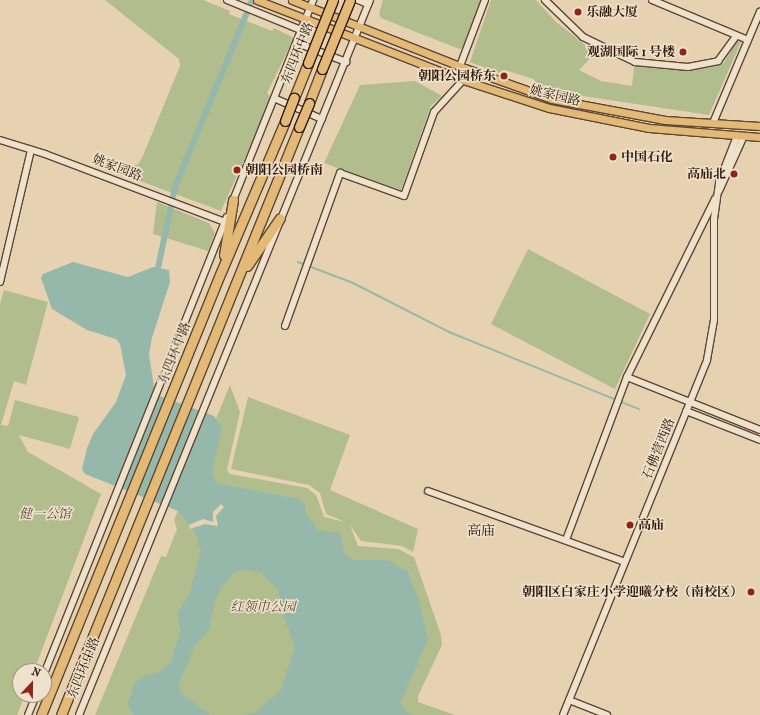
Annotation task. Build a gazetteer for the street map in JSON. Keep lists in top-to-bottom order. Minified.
{"streets":{"highway":["东四环中路"],"main road":["姚家园路"],"street":["石佛营西路"]},"crossings":[["东四环中路","姚家园路"],["姚家园路","石佛营西路"]],"districts":["高庙"],"parks":["健一公馆","红领巾公园"],"places":["乐融大厦","观湖国际 1 号楼","朝阳公园桥东","中国石化","朝阳公园桥南","高庙北","高庙","朝阳区白家庄小学迎曦分校（南校区）"],"north":"top"}
